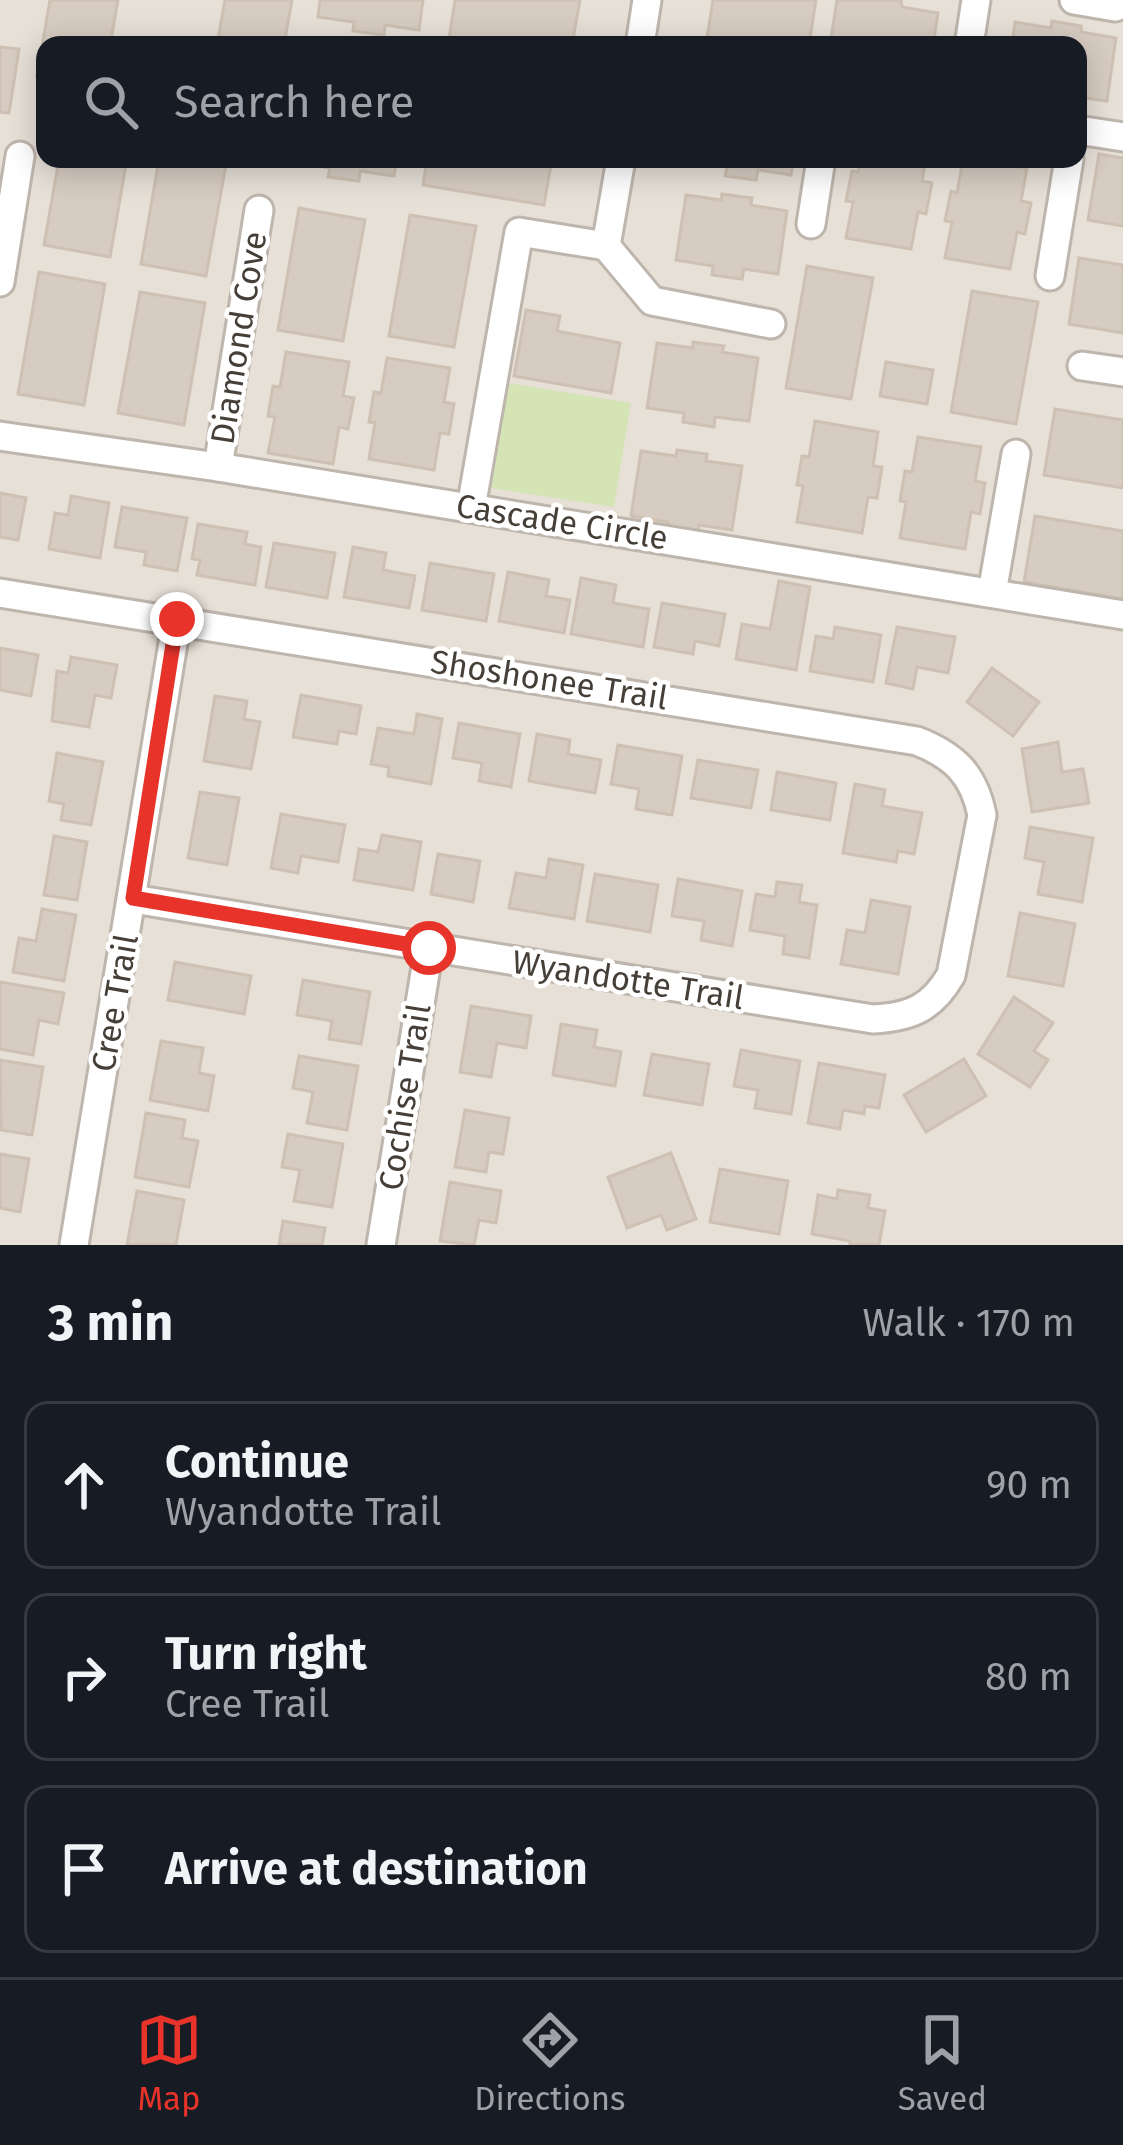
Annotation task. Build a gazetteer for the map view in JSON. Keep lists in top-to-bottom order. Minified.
{"streets":{"street":["Diamond Cove","Cascade Circle","Shoshonee Trail","Wyandotte Trail","Cree Trail","Cochise Trail"]},"crossings":[["Diamond Cove","Cascade Circle"],["Shoshonee Trail","Wyandotte Trail"],["Shoshonee Trail","Cree Trail"],["Wyandotte Trail","Cree Trail"],["Wyandotte Trail","Cochise Trail"]],"page":{"search":"Search here","heading":["3 min","Walk · 170 m"],"list":[["Continue","Wyandotte Trail","90 m"],["Turn right","Cree Trail","80 m"],"Arrive at destination"],"nav":["Map","Directions","Saved"]}}
